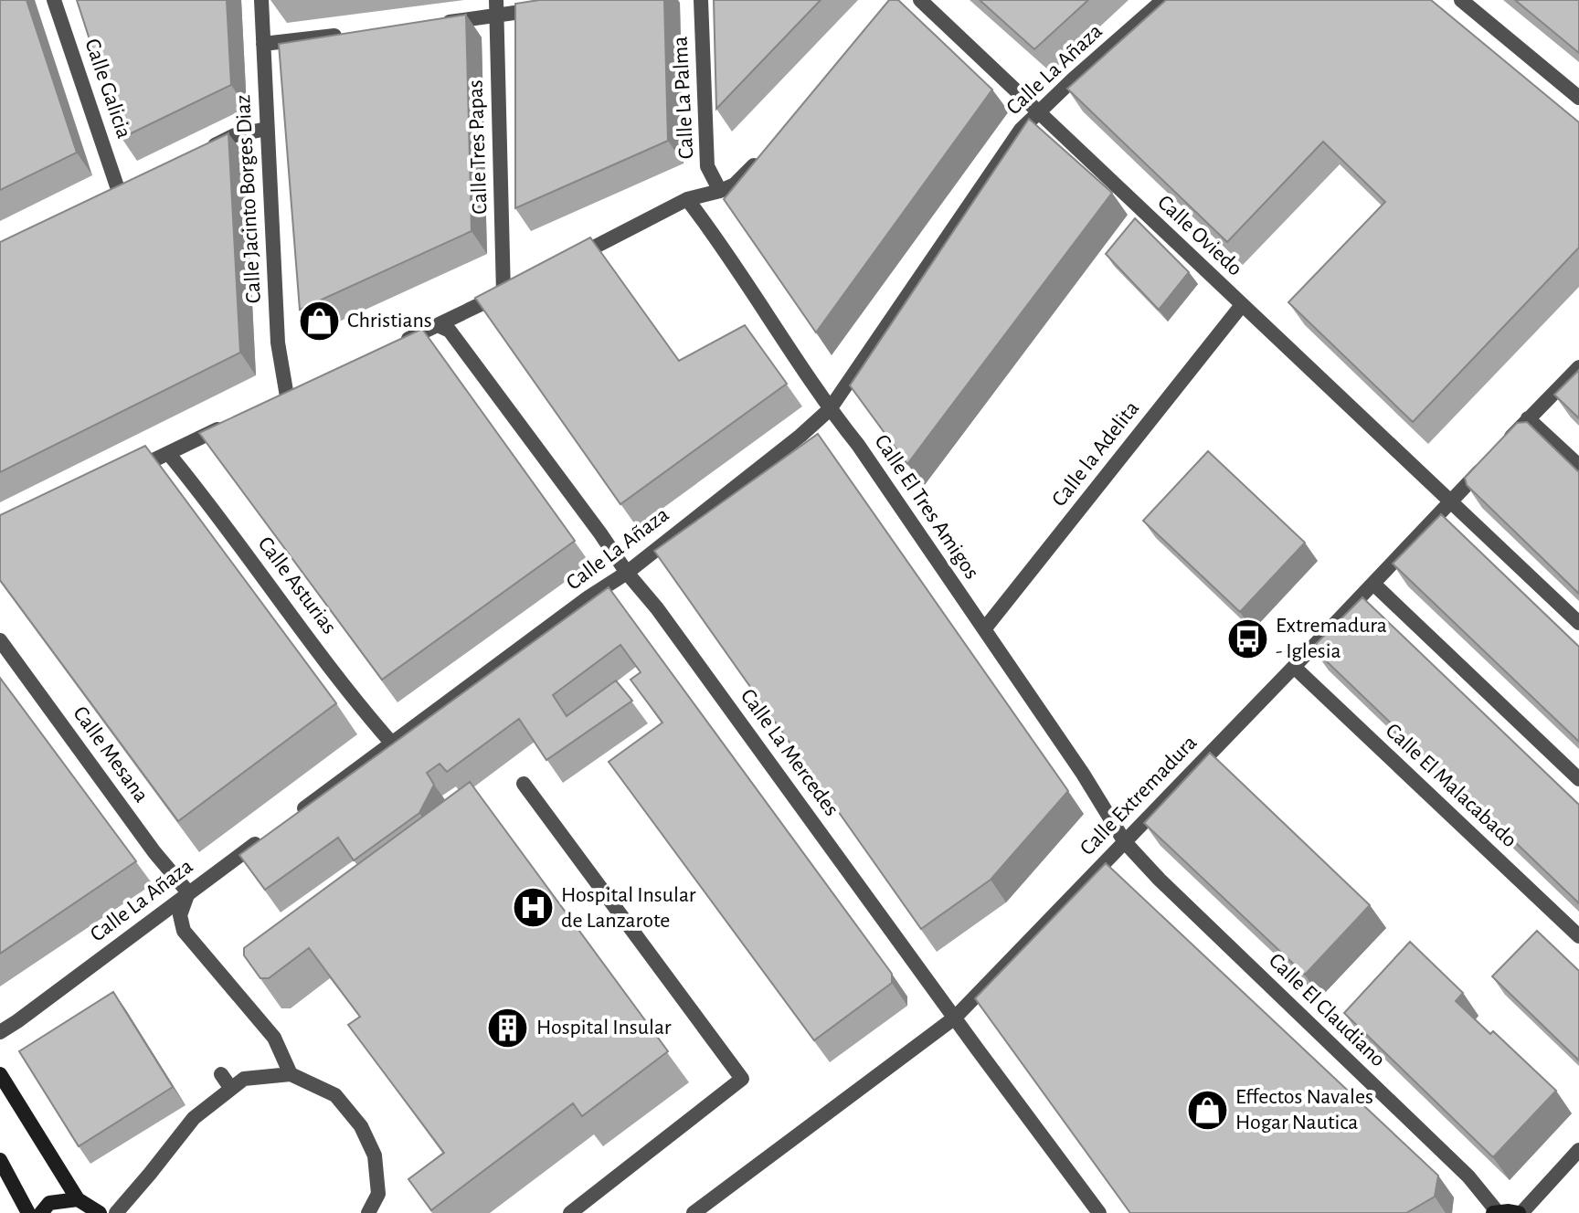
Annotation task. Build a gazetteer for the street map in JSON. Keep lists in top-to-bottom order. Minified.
{"streets":{"street":["Calle La Añaza","Calle Galicia","Calle La Palma","Calle Tres Papas","Calle Jacinto Borges Diaz","Calle Oviedo","Calle la Adelita","Calle El Tres Amigos","Calle Asturias","Calle La Mercedes","Calle Mesana","Calle El Malacabado","Calle Extremadura","Calle El Claudiano"]},"crossings":[["Calle La Añaza","Calle Oviedo"],["Calle La Añaza","Calle El Tres Amigos"],["Calle La Añaza","Calle Asturias"],["Calle La Añaza","Calle La Mercedes"],["Calle La Añaza","Calle Mesana"],["Calle Tres Papas","Calle La Mercedes"],["Calle Oviedo","Calle la Adelita"],["Calle Oviedo","Calle Extremadura"],["Calle la Adelita","Calle El Tres Amigos"],["Calle El Tres Amigos","Calle Extremadura"],["Calle El Tres Amigos","Calle El Claudiano"],["Calle La Mercedes","Calle Extremadura"],["Calle El Malacabado","Calle Extremadura"],["Calle Extremadura","Calle El Claudiano"]],"places":{"shop":["Christians","Effectos Navales Hogar Nautica"],"bus stop":["Extremadura - Iglesia"],"hospital":["Hospital Insular de Lanzarote"],"building":["Hospital Insular"]}}
